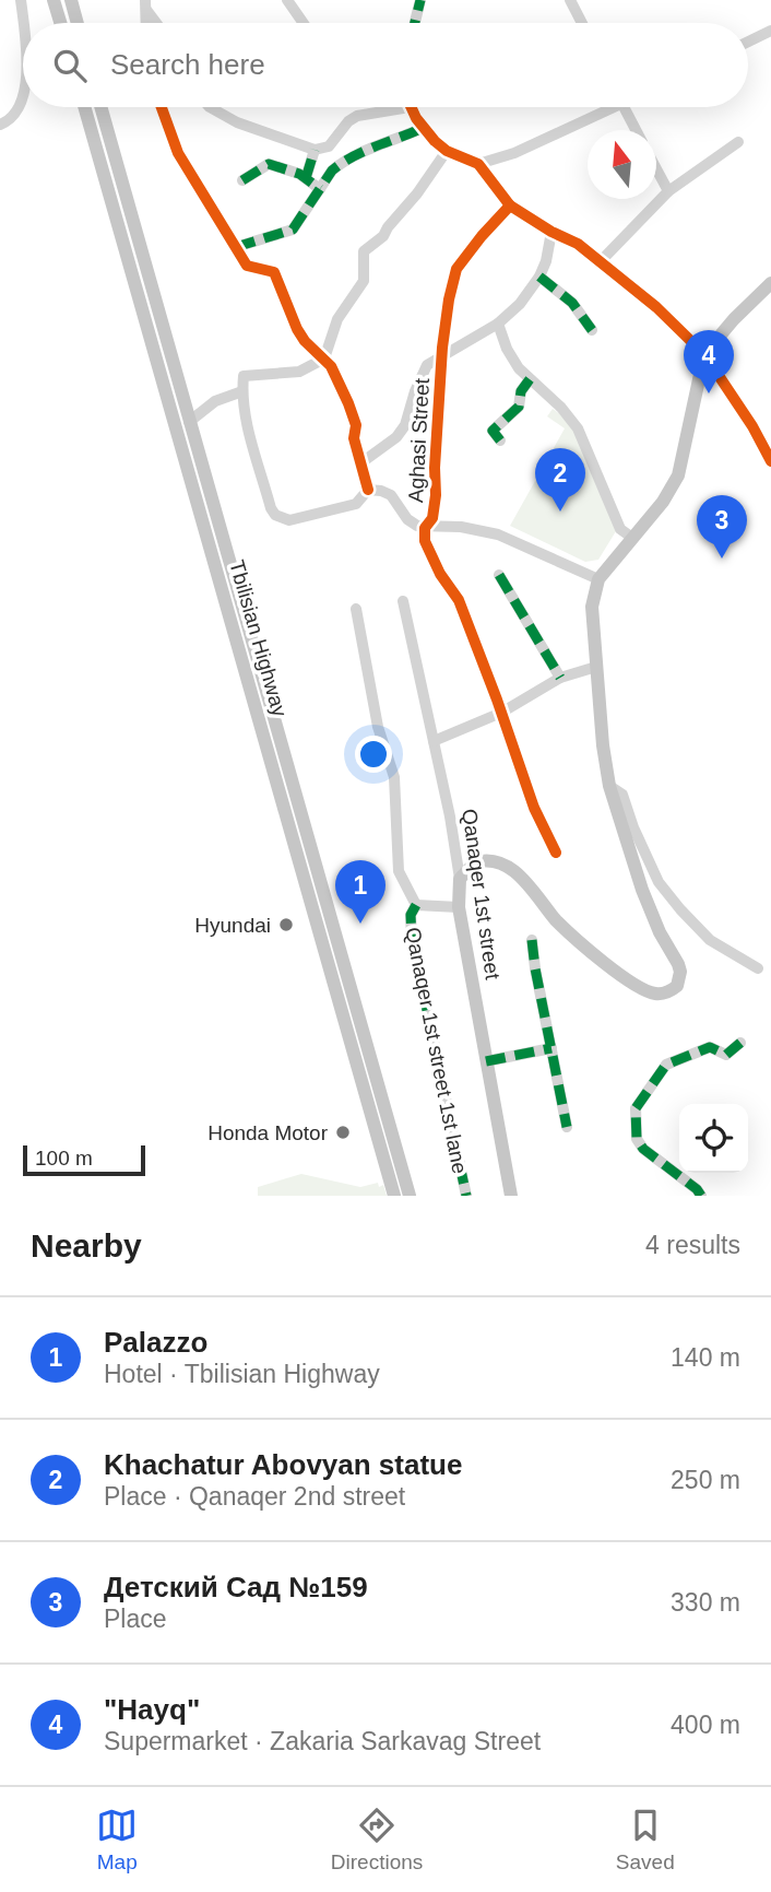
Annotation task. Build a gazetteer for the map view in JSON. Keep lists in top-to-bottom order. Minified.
{"streets":{"main road":["Tbilisian Highway","Qanaqer 1st street"],"street":["Aghasi Street","Qanaqer 1st street 1st lane"]},"crossings":[["Qanaqer 1st street","Qanaqer 1st street 1st lane"]],"places":["Hyundai","Honda Motor"],"scale_bar":"100 m","north":"top","page":{"search":"Search here","pins":["4","2","3","1"],"scale":"100 m","heading":["Nearby","4 results"],"list":[{"mark":"1","name":"Palazzo","note":"Hotel · Tbilisian Highway","value":"140 m"},{"mark":"2","name":"Khachatur Abovyan statue","note":"Place · Qanaqer 2nd street","value":"250 m"},{"mark":"3","name":"Детский Сад №159","note":"Place","value":"330 m"},{"mark":"4","name":"\"Hayq\"","note":"Supermarket · Zakaria Sarkavag Street","value":"400 m"}],"nav":["Map","Directions","Saved"]}}
